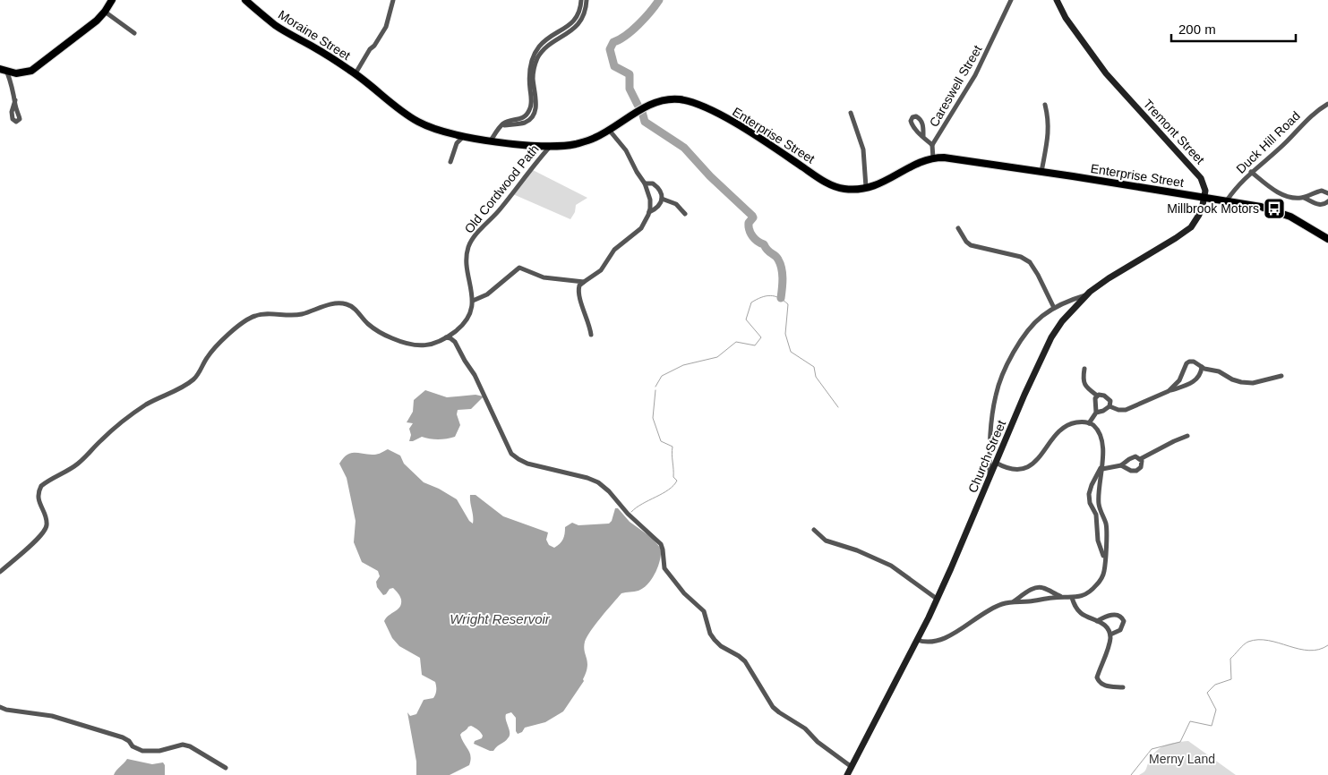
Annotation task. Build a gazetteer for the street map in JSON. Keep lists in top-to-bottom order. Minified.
{"streets":{"main road":["Moraine Street","Tremont Street","Enterprise Street","Church Street"],"street":["Careswell Street","Duck Hill Road","Old Cordwood Path"]},"crossings":[["Moraine Street","Enterprise Street"],["Careswell Street","Enterprise Street"],["Tremont Street","Enterprise Street"],["Tremont Street","Church Street"],["Enterprise Street","Old Cordwood Path"],["Enterprise Street","Church Street"]],"water":["Wright Reservoir"],"parks":["Merny Land"],"places":{"bus stop":["Millbrook Motors"]},"scale_bar":"200 m"}
